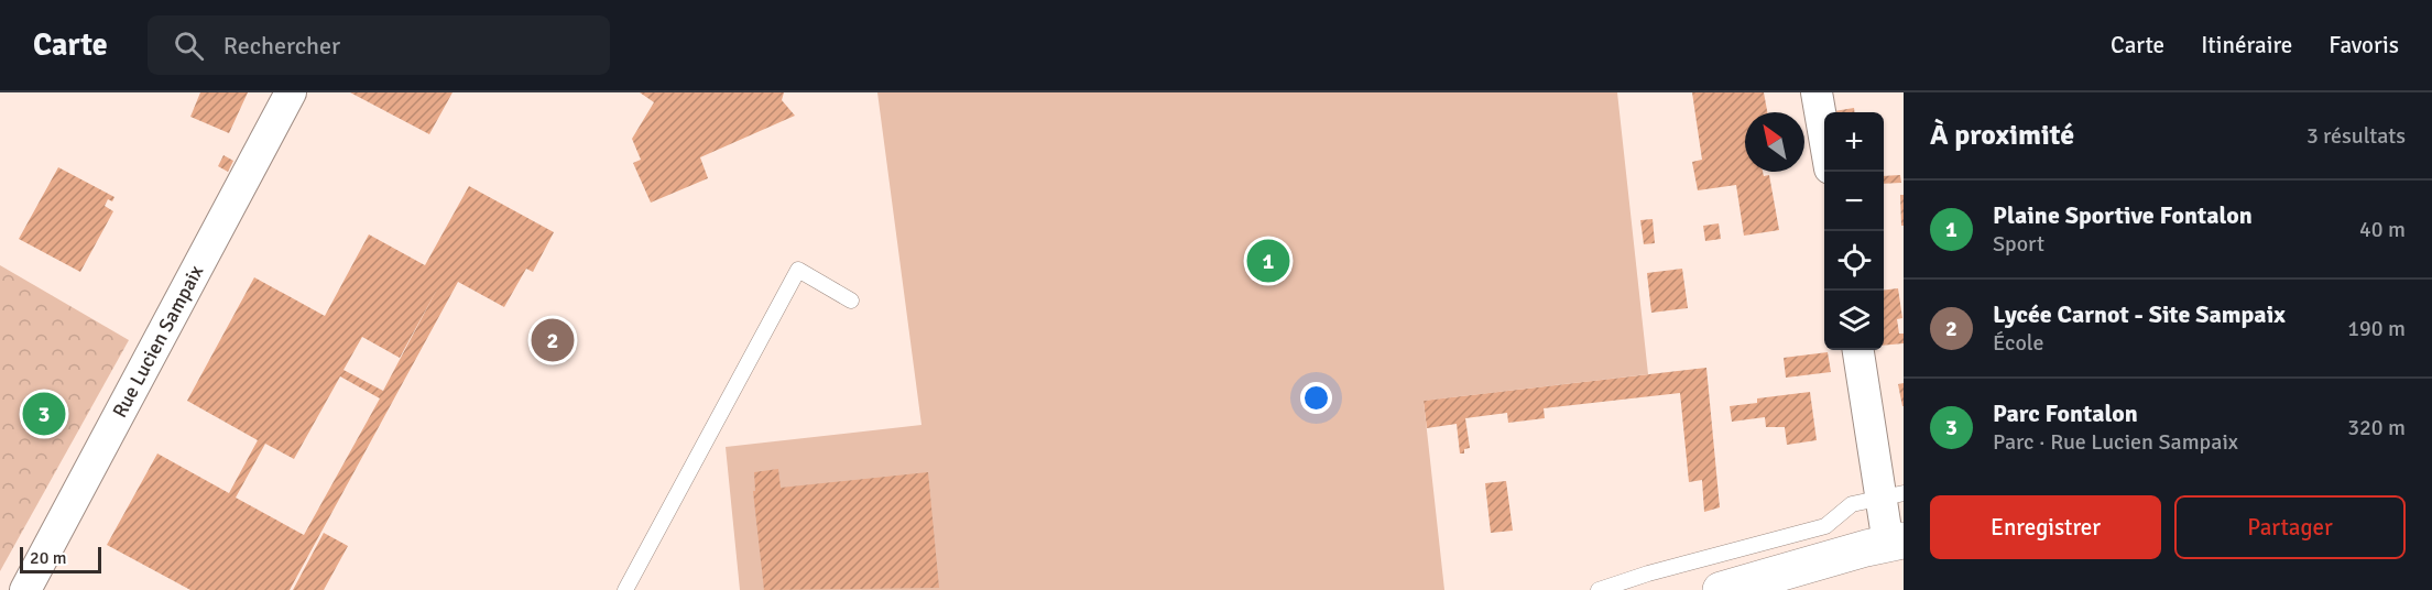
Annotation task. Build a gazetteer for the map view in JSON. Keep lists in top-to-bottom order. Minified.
{"streets":{"street":["Rue Lucien Sampaix"]},"scale_bar":"20 m","north":"top left","page":{"header":"Carte","search":"Rechercher","nav":["Carte","Itinéraire","Favoris"],"heading":["À proximité","3 résultats"],"map_buttons":["+","−"],"list":[{"mark":"1","name":"Plaine Sportive Fontalon","note":"Sport","value":"40 m"},{"mark":"2","name":"Lycée Carnot - Site Sampaix","note":"École","value":"190 m"},{"mark":"3","name":"Parc Fontalon","note":"Parc · Rue Lucien Sampaix","value":"320 m"}],"pins":["1","2","3"],"buttons":["Enregistrer","Partager"],"scale":"20 m"}}
